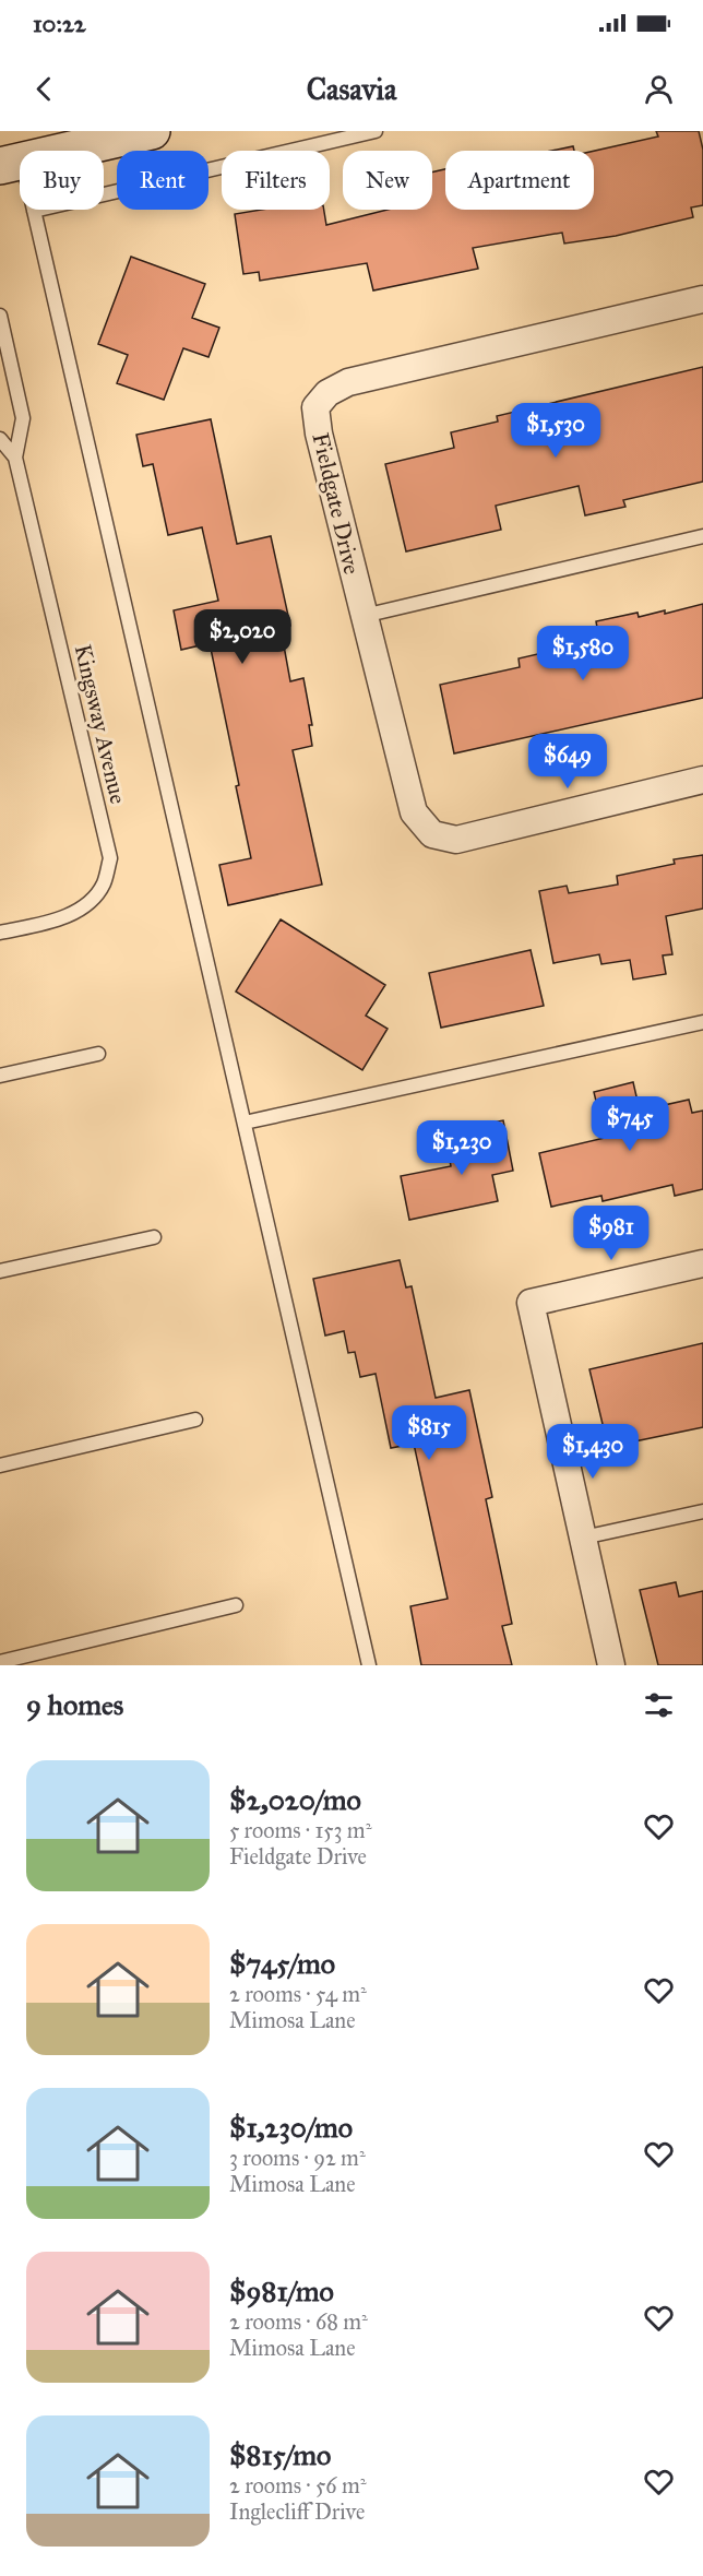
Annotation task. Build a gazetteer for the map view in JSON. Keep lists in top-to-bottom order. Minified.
{"streets":{"street":["Fieldgate Drive"],"lane":["Kingsway Avenue"]},"page":{"status":"10:22","header":"Casavia","chip":["Buy","Rent","Filters","New","Apartment"],"price":["$1,530","$2,020","$1,580","$649","$745","$1,230","$981","$815","$1,430"],"heading":"9 homes","list":[{"name":"$2,020/mo","note":"5 rooms · 153 m² · Fieldgate Drive"},{"name":"$745/mo","note":"2 rooms · 54 m² · Mimosa Lane"},{"name":"$1,230/mo","note":"3 rooms · 92 m² · Mimosa Lane"},{"name":"$981/mo","note":"2 rooms · 68 m² · Mimosa Lane"},{"name":"$815/mo","note":"2 rooms · 56 m² · Inglecliff Drive"}]}}
